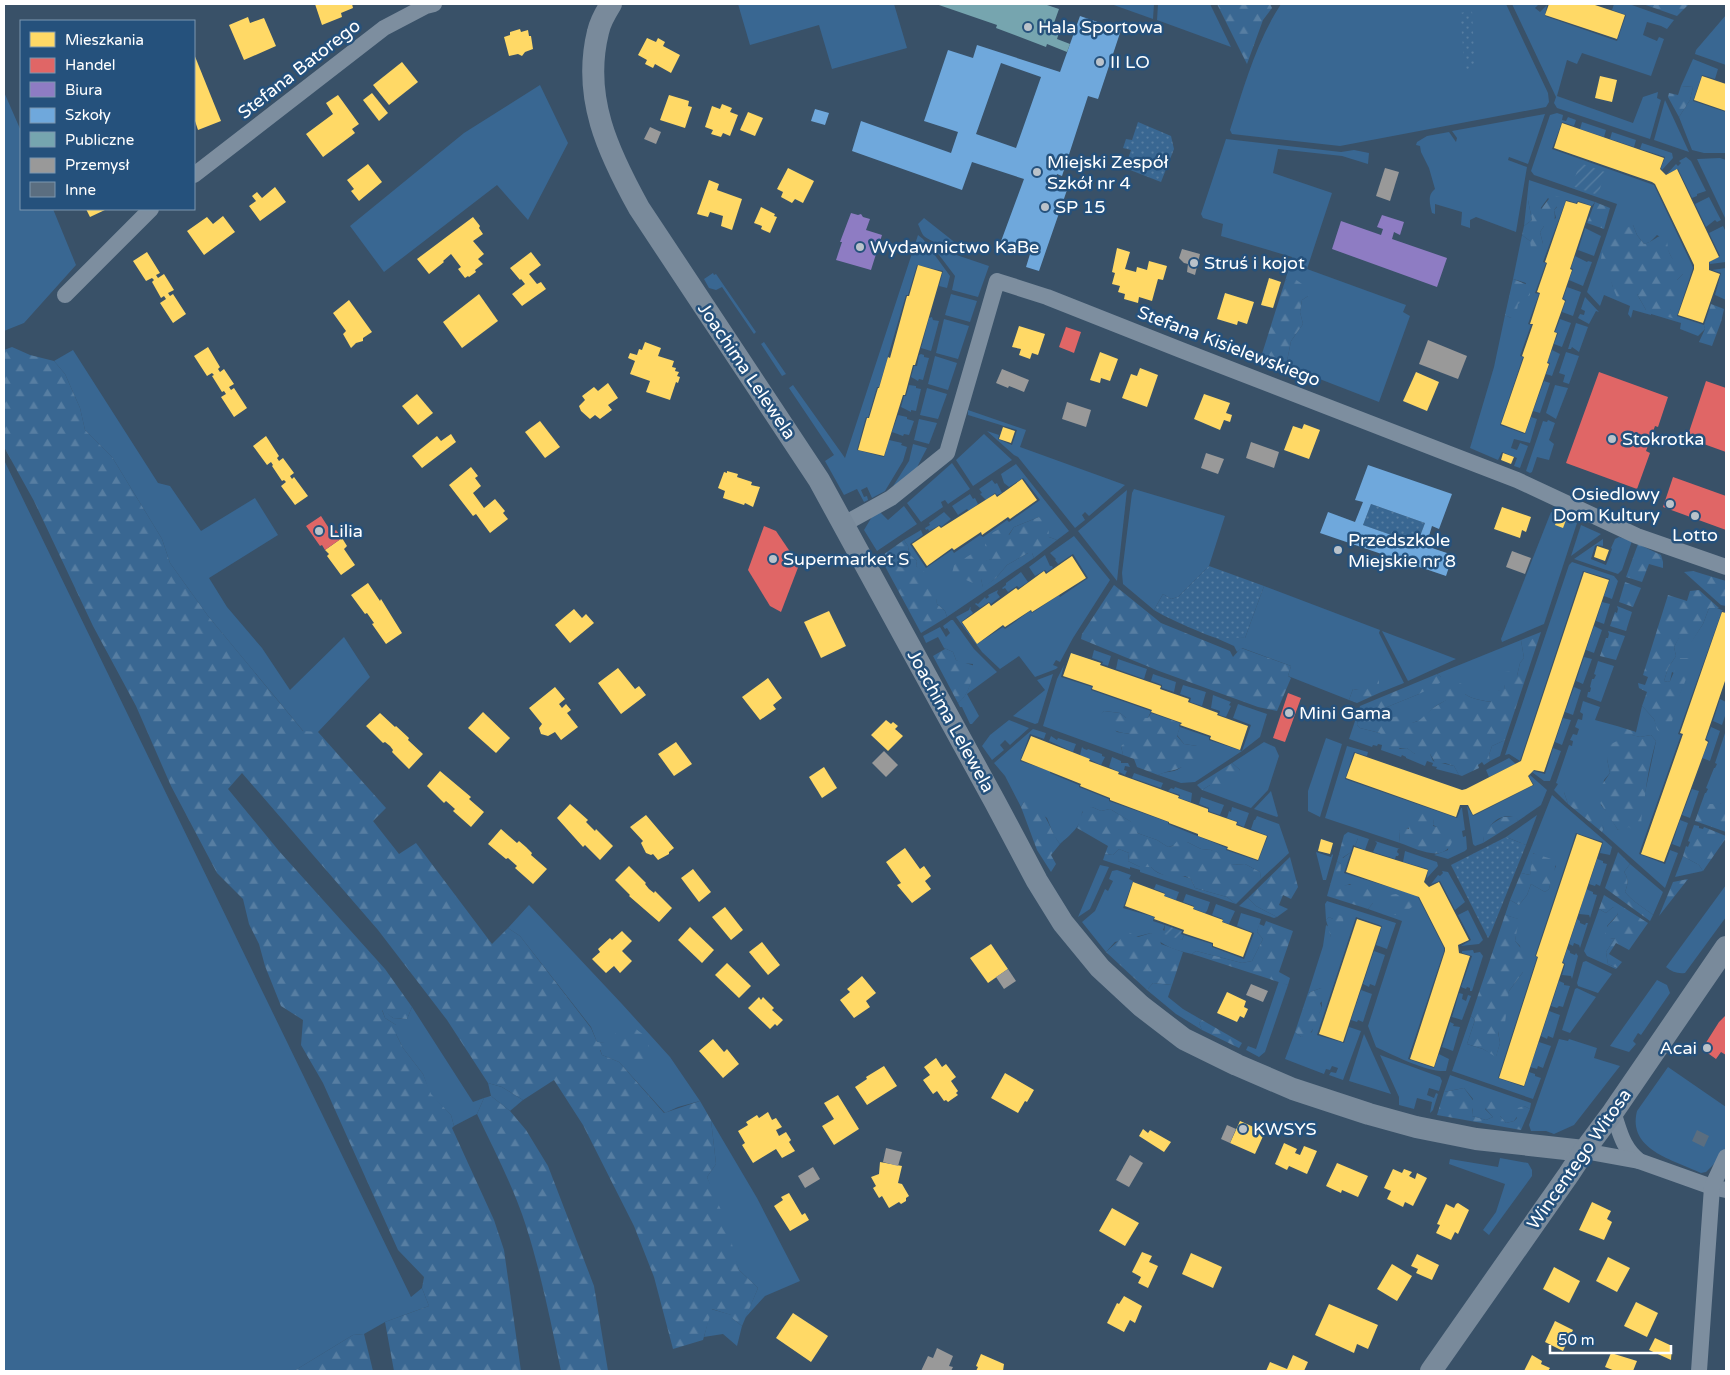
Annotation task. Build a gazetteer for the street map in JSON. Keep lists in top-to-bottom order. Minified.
{"streets":{"street":["Stefana Batorego","Stefana Kisielewskiego","Joachima Lelewela","Wincentego Witosa"]},"crossings":[["Stefana Kisielewskiego","Joachima Lelewela"],["Joachima Lelewela","Wincentego Witosa"]],"places":["Hala Sportowa","II LO","Miejski Zespół Szkół nr 4","SP 15","Wydawnictwo KaBe","Struś i kojot","Stokrotka","Osiedlowy Dom Kultury","Lotto","Lilia","Przedszkole Miejskie nr 8","Supermarket S","Mini Gama","Acai","KWSYS"],"legend":["Mieszkania","Handel","Biura","Szkoły","Publiczne","Przemysł","Inne"],"scale_bar":"50 m"}
